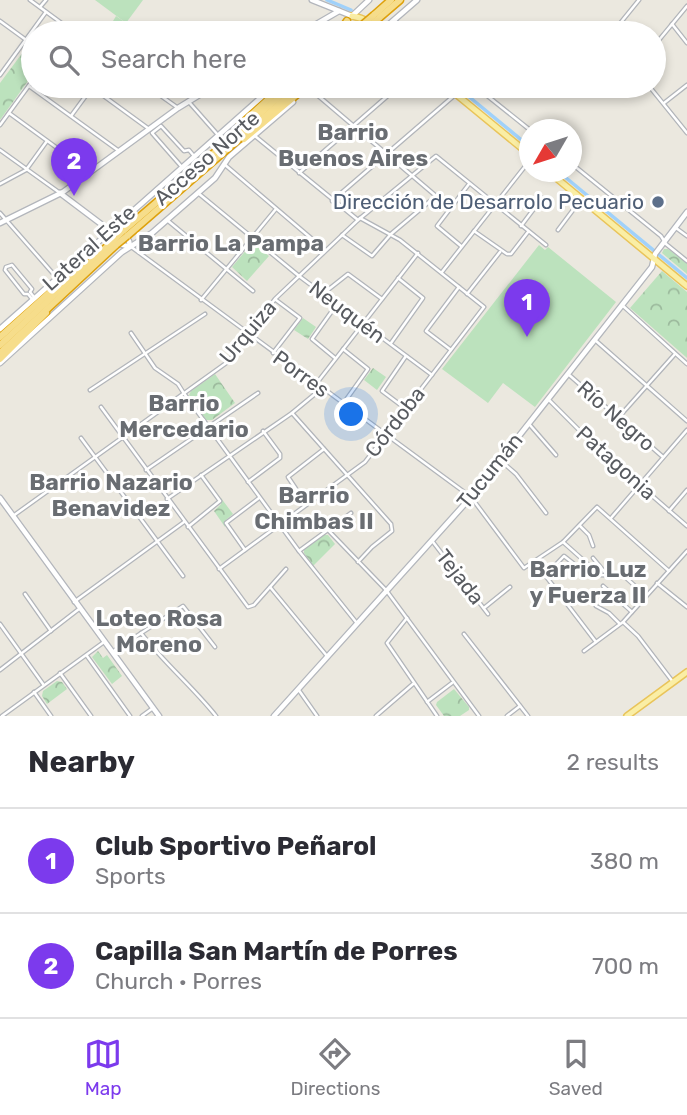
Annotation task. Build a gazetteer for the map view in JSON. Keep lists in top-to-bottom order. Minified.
{"streets":{"highway":["Acceso Norte"],"street":["Lateral Este","Neuquén","Urquiza","Porres","Río Negro","Córdoba","Patagonia","Tucumán","Tejada"]},"crossings":[["Lateral Este","Porres"],["Neuquén","Urquiza"],["Neuquén","Córdoba"],["Urquiza","Porres"],["Porres","Córdoba"],["Porres","Tucumán"],["Río Negro","Tucumán"],["Patagonia","Tucumán"],["Tucumán","Tejada"]],"districts":["Barrio Buenos Aires","Barrio La Pampa","Barrio Mercedario","Barrio Nazario Benavidez","Barrio Chimbas II","Barrio Luz y Fuerza II","Loteo Rosa Moreno"],"places":["Dirección de Desarrolo Pecuario"],"north":"bottom left","page":{"search":"Search here","pins":["2","1"],"heading":["Nearby","2 results"],"list":[{"mark":"1","name":"Club Sportivo Peñarol","note":"Sports","value":"380 m"},{"mark":"2","name":"Capilla San Martín de Porres","note":"Church · Porres","value":"700 m"}],"nav":["Map","Directions","Saved"]}}
